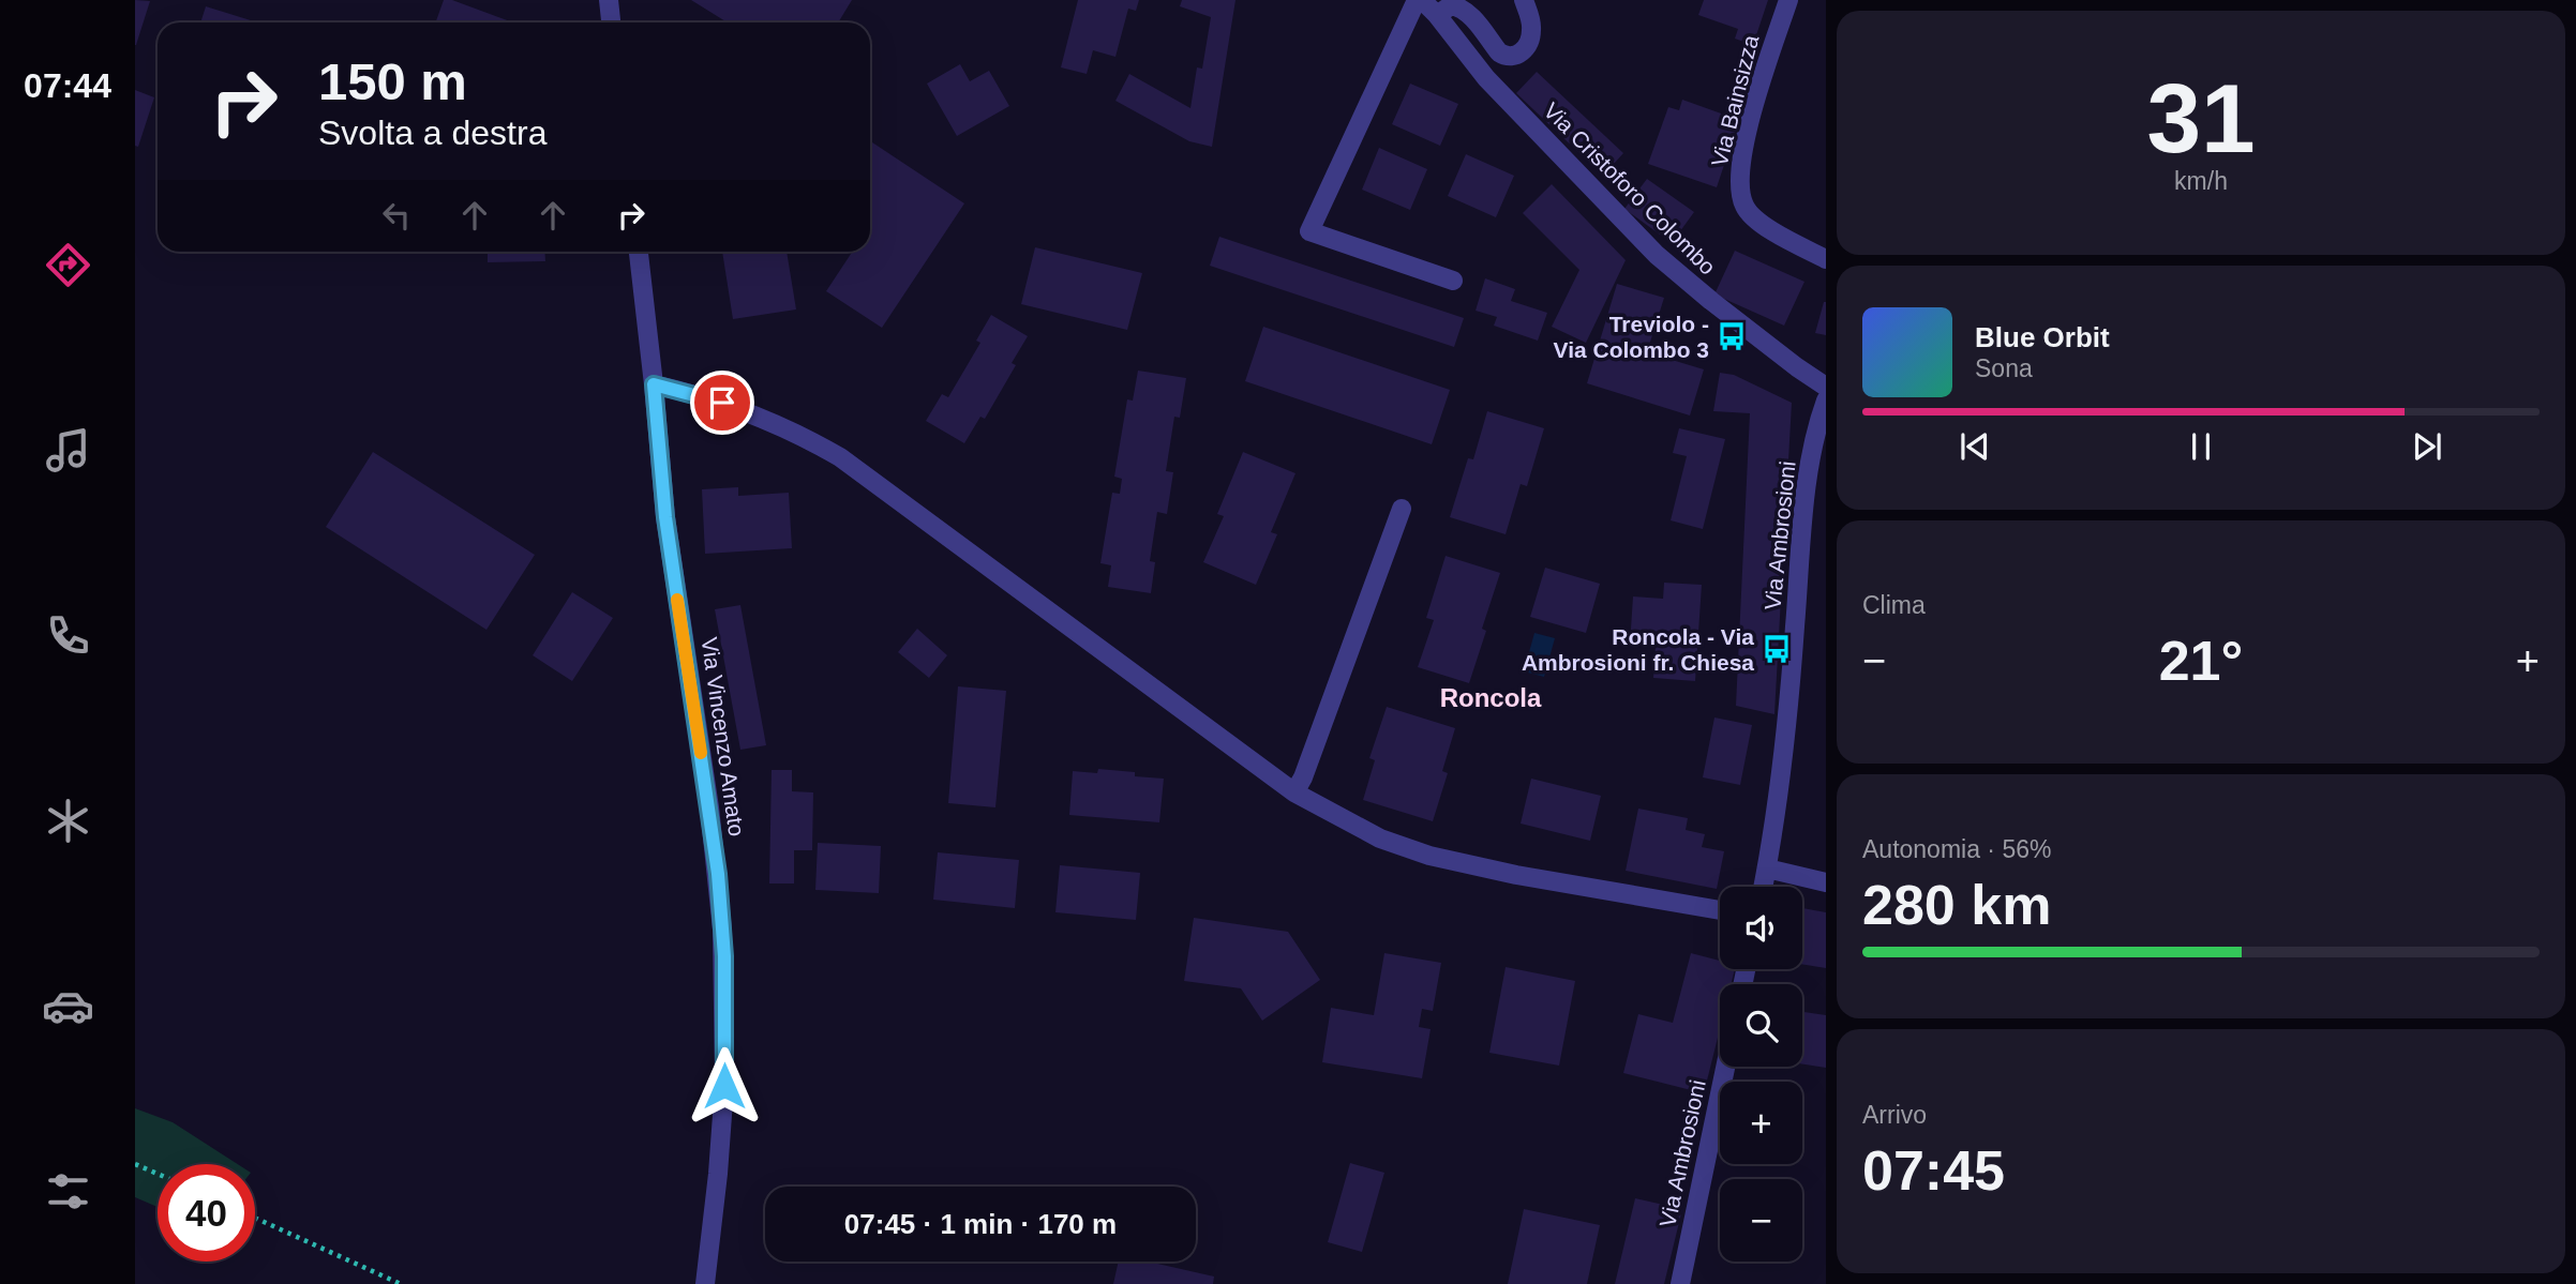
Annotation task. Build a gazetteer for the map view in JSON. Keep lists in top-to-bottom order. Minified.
{"streets":{"street":["Via Bainsizza","Via Cristoforo Colombo","Via Ambrosioni","Via Vincenzo Amato"]},"districts":["Roncola"],"places":{"bus stop":["Treviolo - Via Colombo 3","Roncola - Via Ambrosioni fr. Chiesa"]},"page":{"tabs":"07:44","tile":[["31","km/h"],"Clima",["Autonomia · 56%","280 km"],["Arrivo","07:45"]],"turn":["150 m","Svolta a destra"],"song":["Blue Orbit","Sona"],"heat":["−","21°","+"],"map_buttons":["+","−"],"limit":"40","trip":"07:45 · 1 min · 170 m"}}
